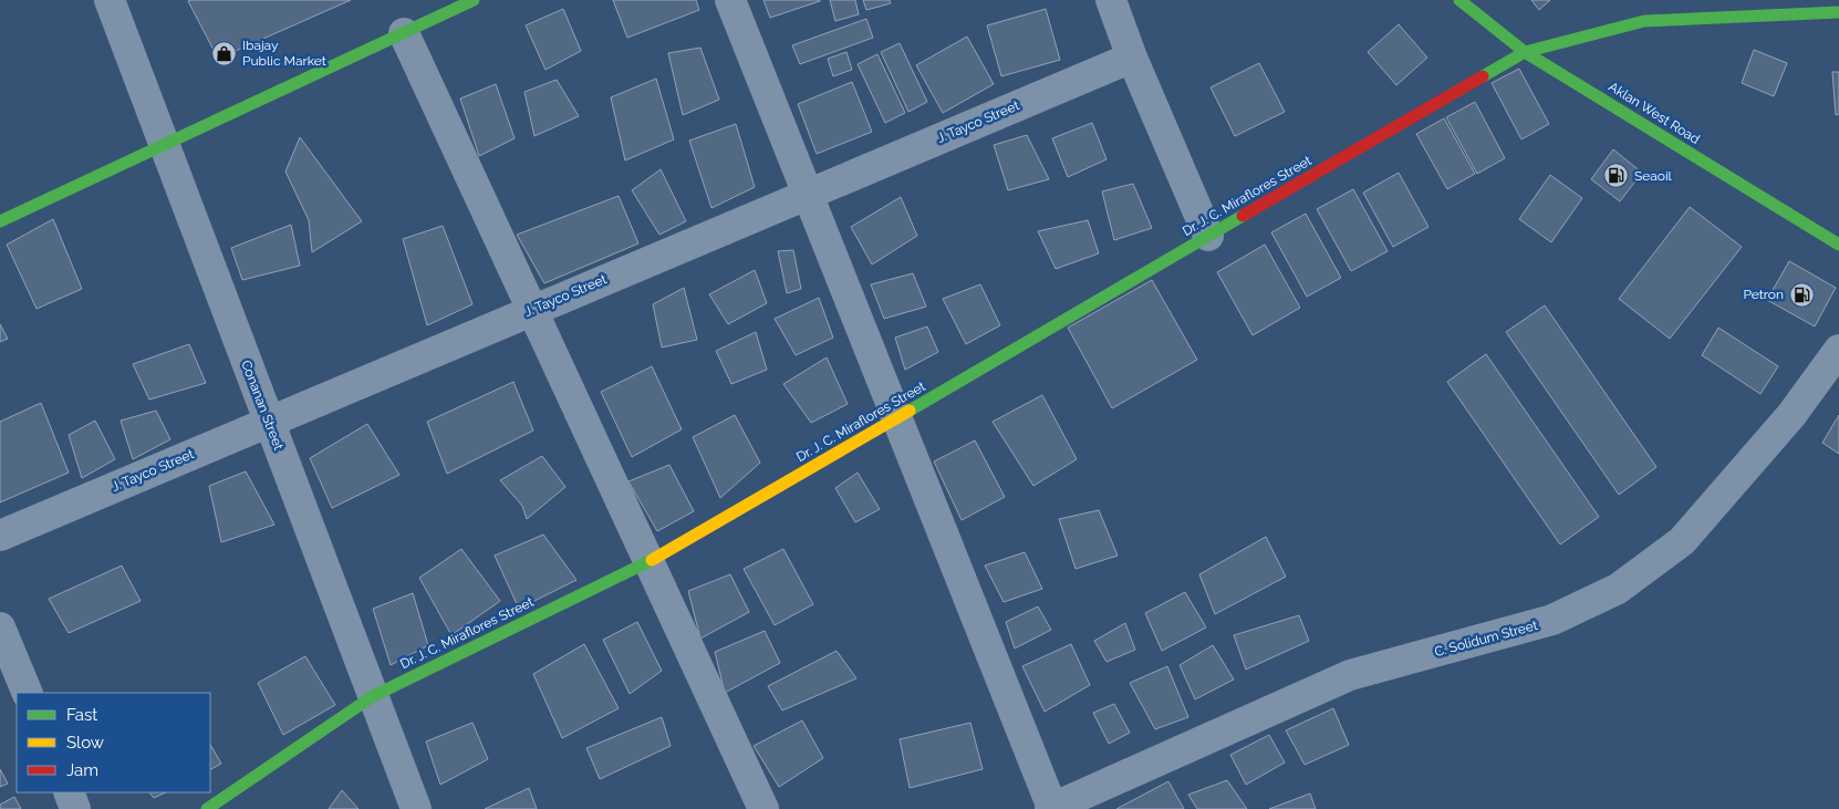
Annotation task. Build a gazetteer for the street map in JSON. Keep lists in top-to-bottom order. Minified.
{"streets":{"street":["Aklan West Road","J. Tayco Street","Dr. J. C. Miraflores Street","Conanan Street","C. Solidum Street"]},"crossings":[["Aklan West Road","Dr. J. C. Miraflores Street"],["J. Tayco Street","Conanan Street"],["Dr. J. C. Miraflores Street","Conanan Street"]],"places":{"shop":["Ibajay Public Market"],"fuel station":["Seaoil","Petron"]},"legend":["Fast","Slow","Jam"]}
